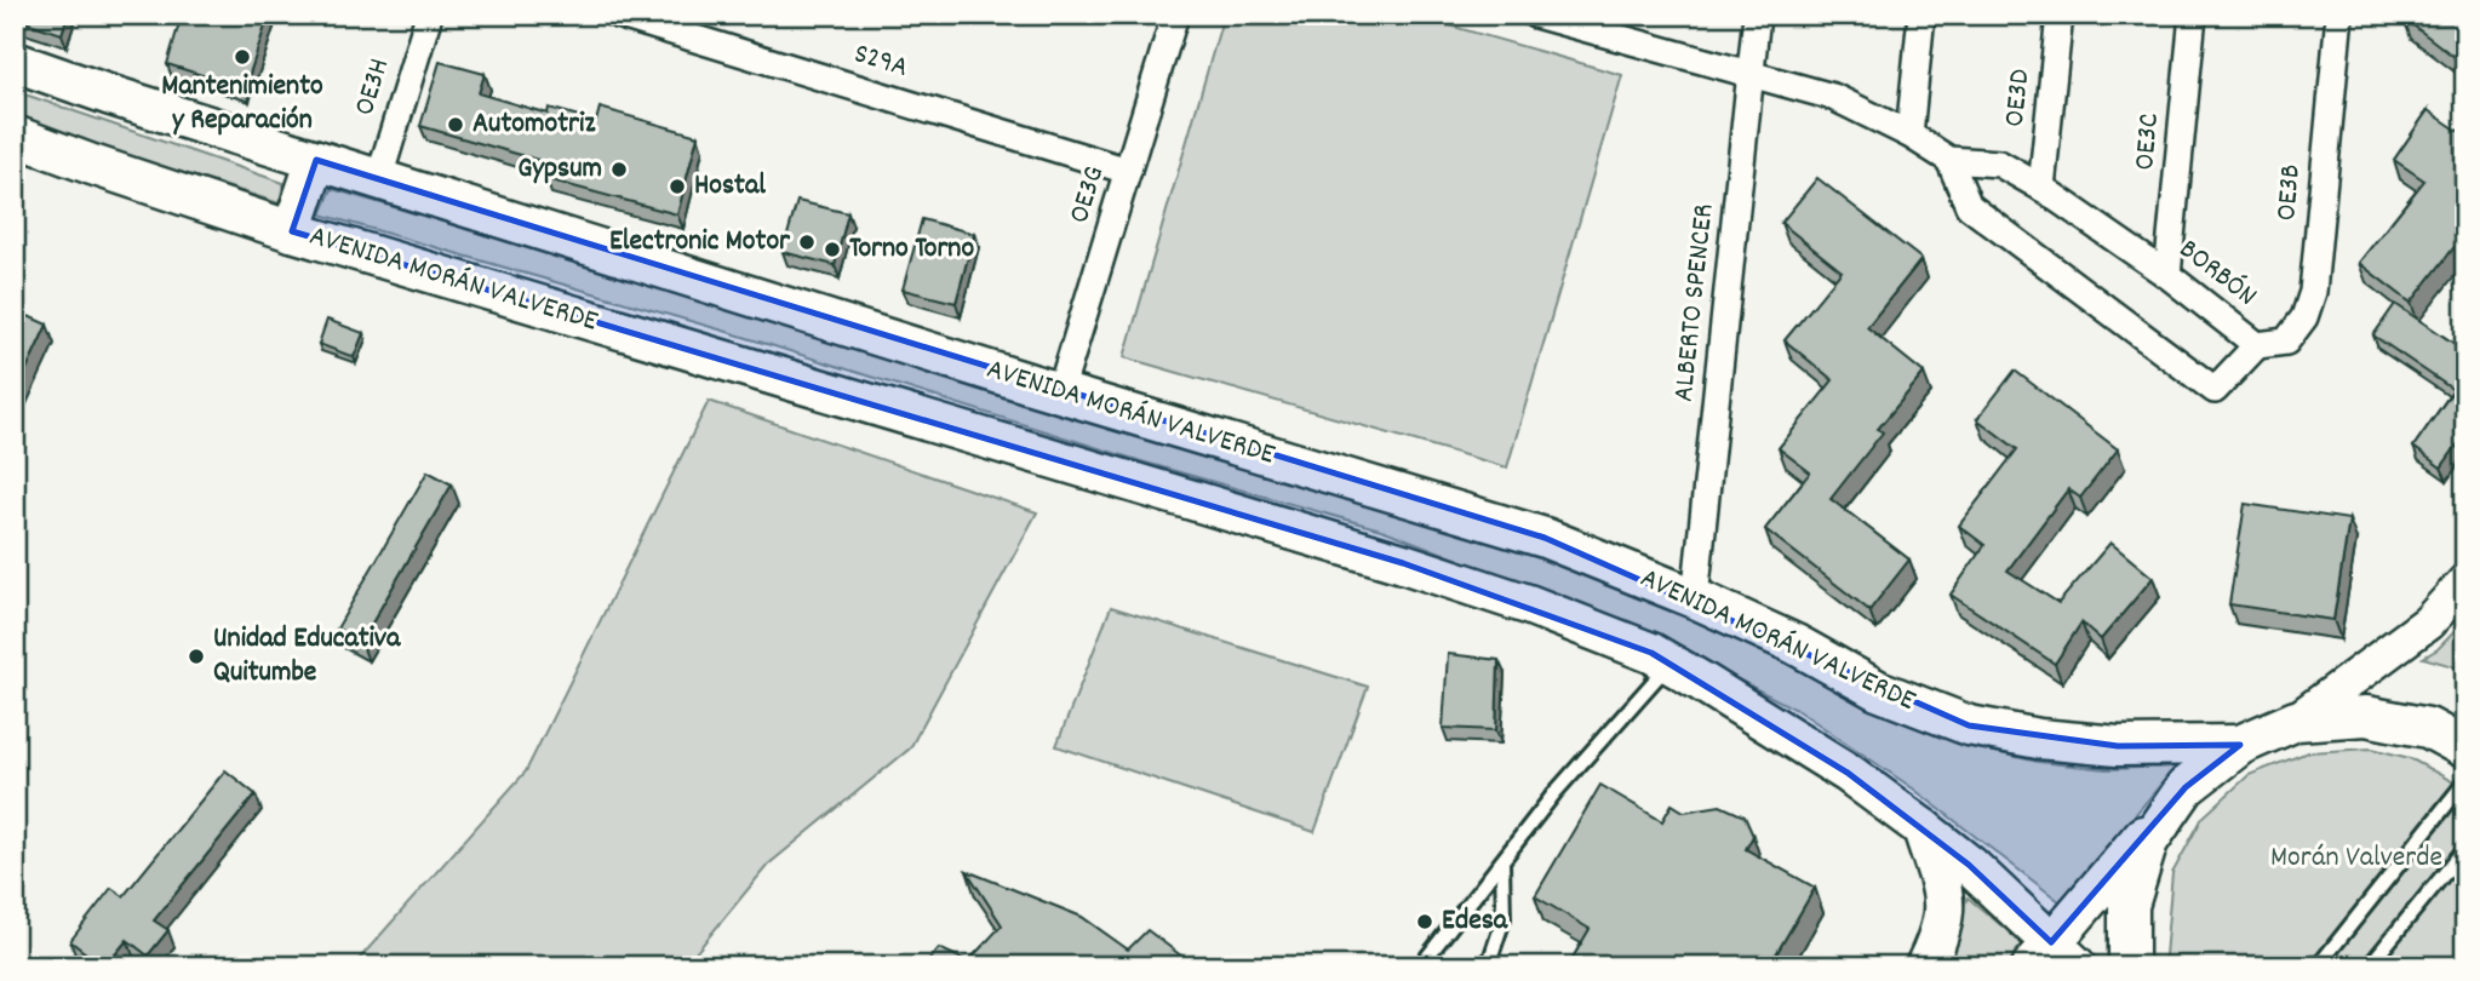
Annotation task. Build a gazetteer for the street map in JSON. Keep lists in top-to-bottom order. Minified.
{"streets":{"main road":["AVENIDA MORÁN VALVERDE"],"street":["S29A","OE3H","OE3D","OE3C","OE3B","OE3G","BORBÓN","ALBERTO SPENCER"]},"crossings":[["S29A","OE3G"],["OE3H","AVENIDA MORÁN VALVERDE"],["OE3D","BORBÓN"],["OE3C","BORBÓN"],["OE3B","BORBÓN"],["OE3G","AVENIDA MORÁN VALVERDE"],["BORBÓN","ALBERTO SPENCER"],["AVENIDA MORÁN VALVERDE","ALBERTO SPENCER"]],"parks":["Morán Valverde"],"places":["Mantenimiento y Reparación","Automotriz","Gypsum","Hostal","Electronic Motor","Torno Torno","Unidad Educativa Quitumbe","Edesa"]}
